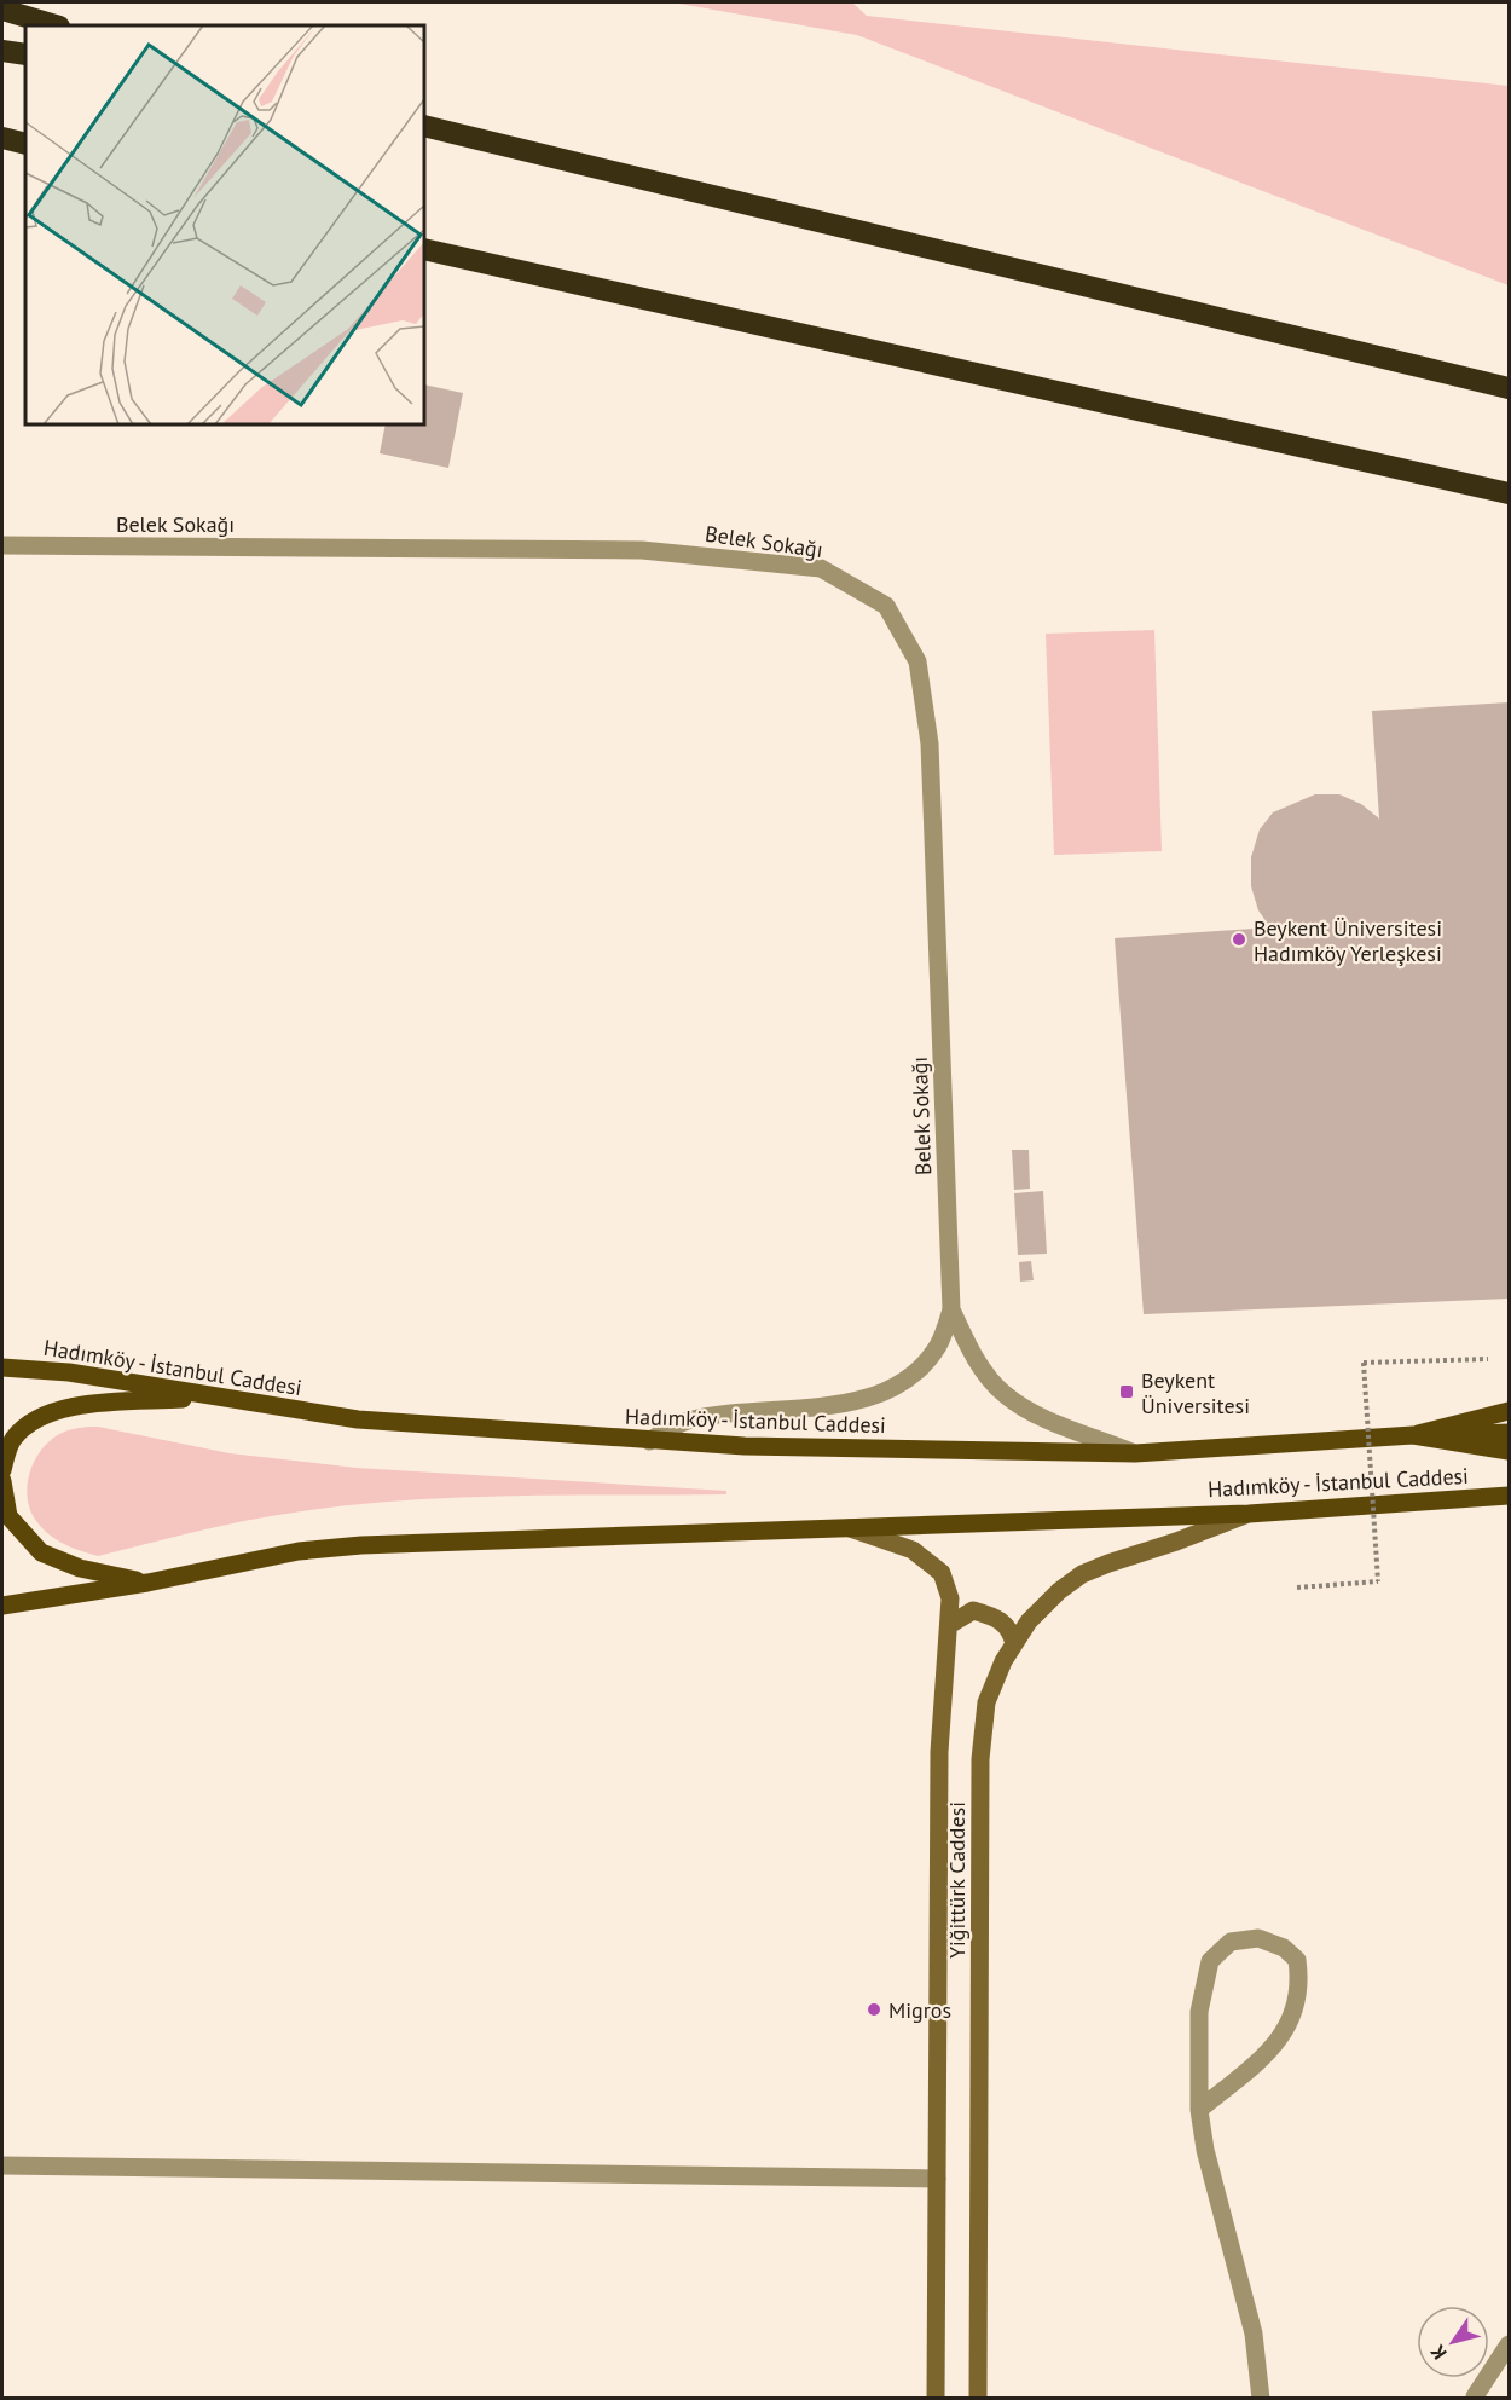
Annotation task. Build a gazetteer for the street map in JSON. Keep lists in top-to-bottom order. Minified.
{"streets":{"main road":["Hadımköy - İstanbul Caddesi","Yiğittürk Caddesi"],"street":["Belek Sokağı"]},"crossings":[["Belek Sokağı","Hadımköy - İstanbul Caddesi"],["Hadımköy - İstanbul Caddesi","Yiğittürk Caddesi"]],"places":{"other":["Beykent Üniversitesi Hadımköy Yerleşkesi","Migros"],"transit":["Beykent Üniversitesi"]},"north":"bottom left"}
